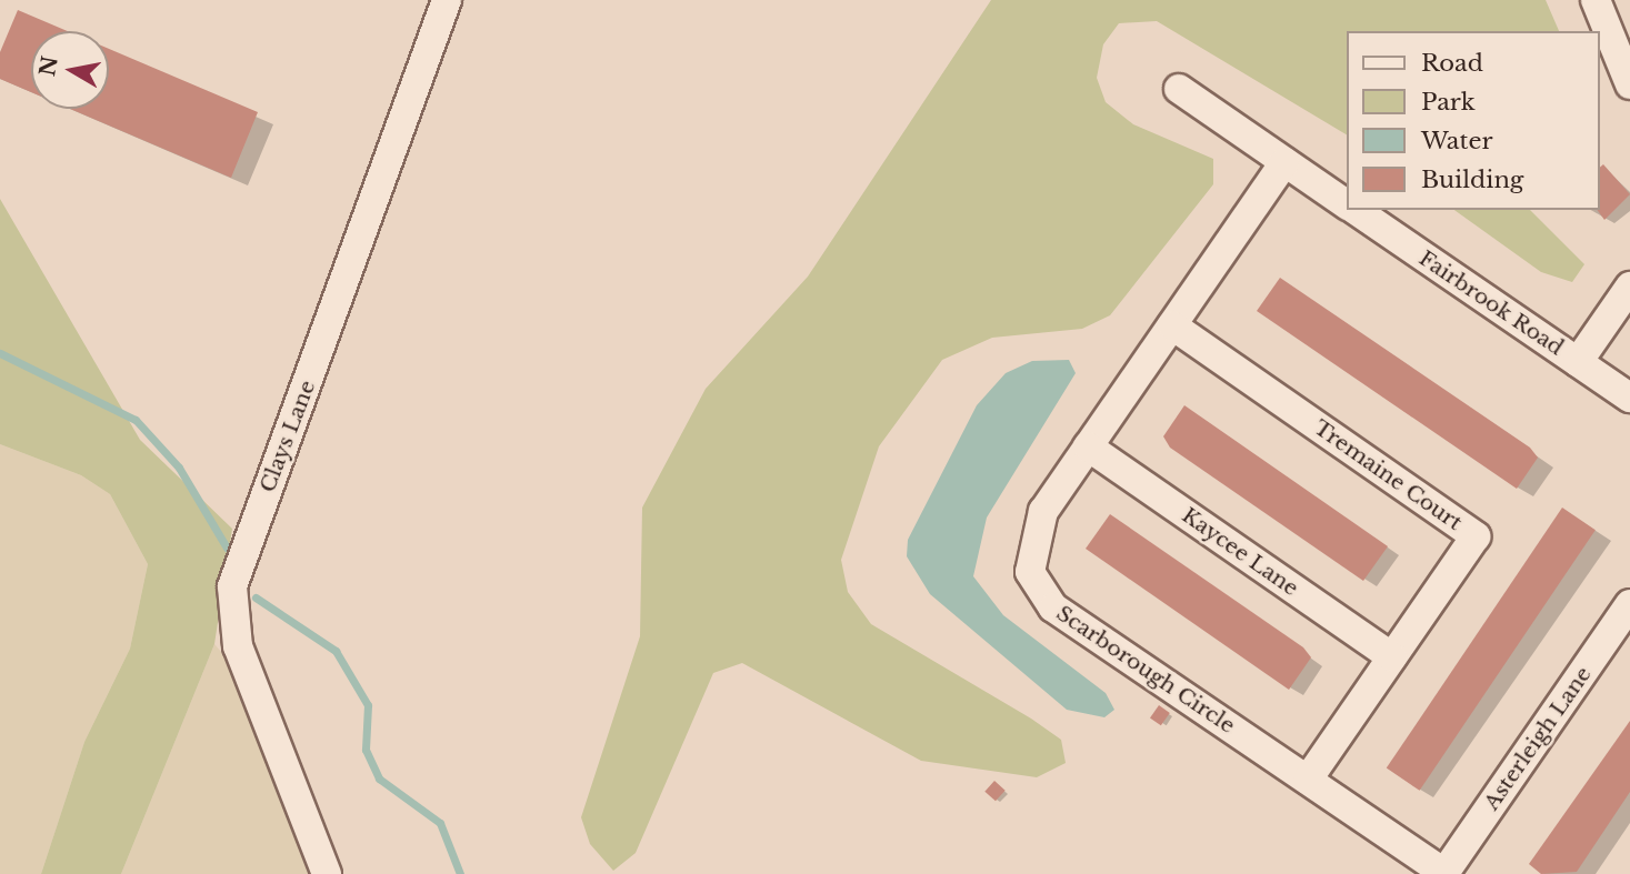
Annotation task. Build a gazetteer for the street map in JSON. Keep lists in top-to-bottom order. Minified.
{"streets":{"street":["Fairbrook Road","Clays Lane","Tremaine Court","Kaycee Lane","Scarborough Circle","Asterleigh Lane"]},"crossings":[["Fairbrook Road","Scarborough Circle"],["Tremaine Court","Kaycee Lane"],["Tremaine Court","Scarborough Circle"],["Kaycee Lane","Scarborough Circle"],["Scarborough Circle","Asterleigh Lane"]],"legend":["Road","Park","Water","Building"],"north":"left"}
